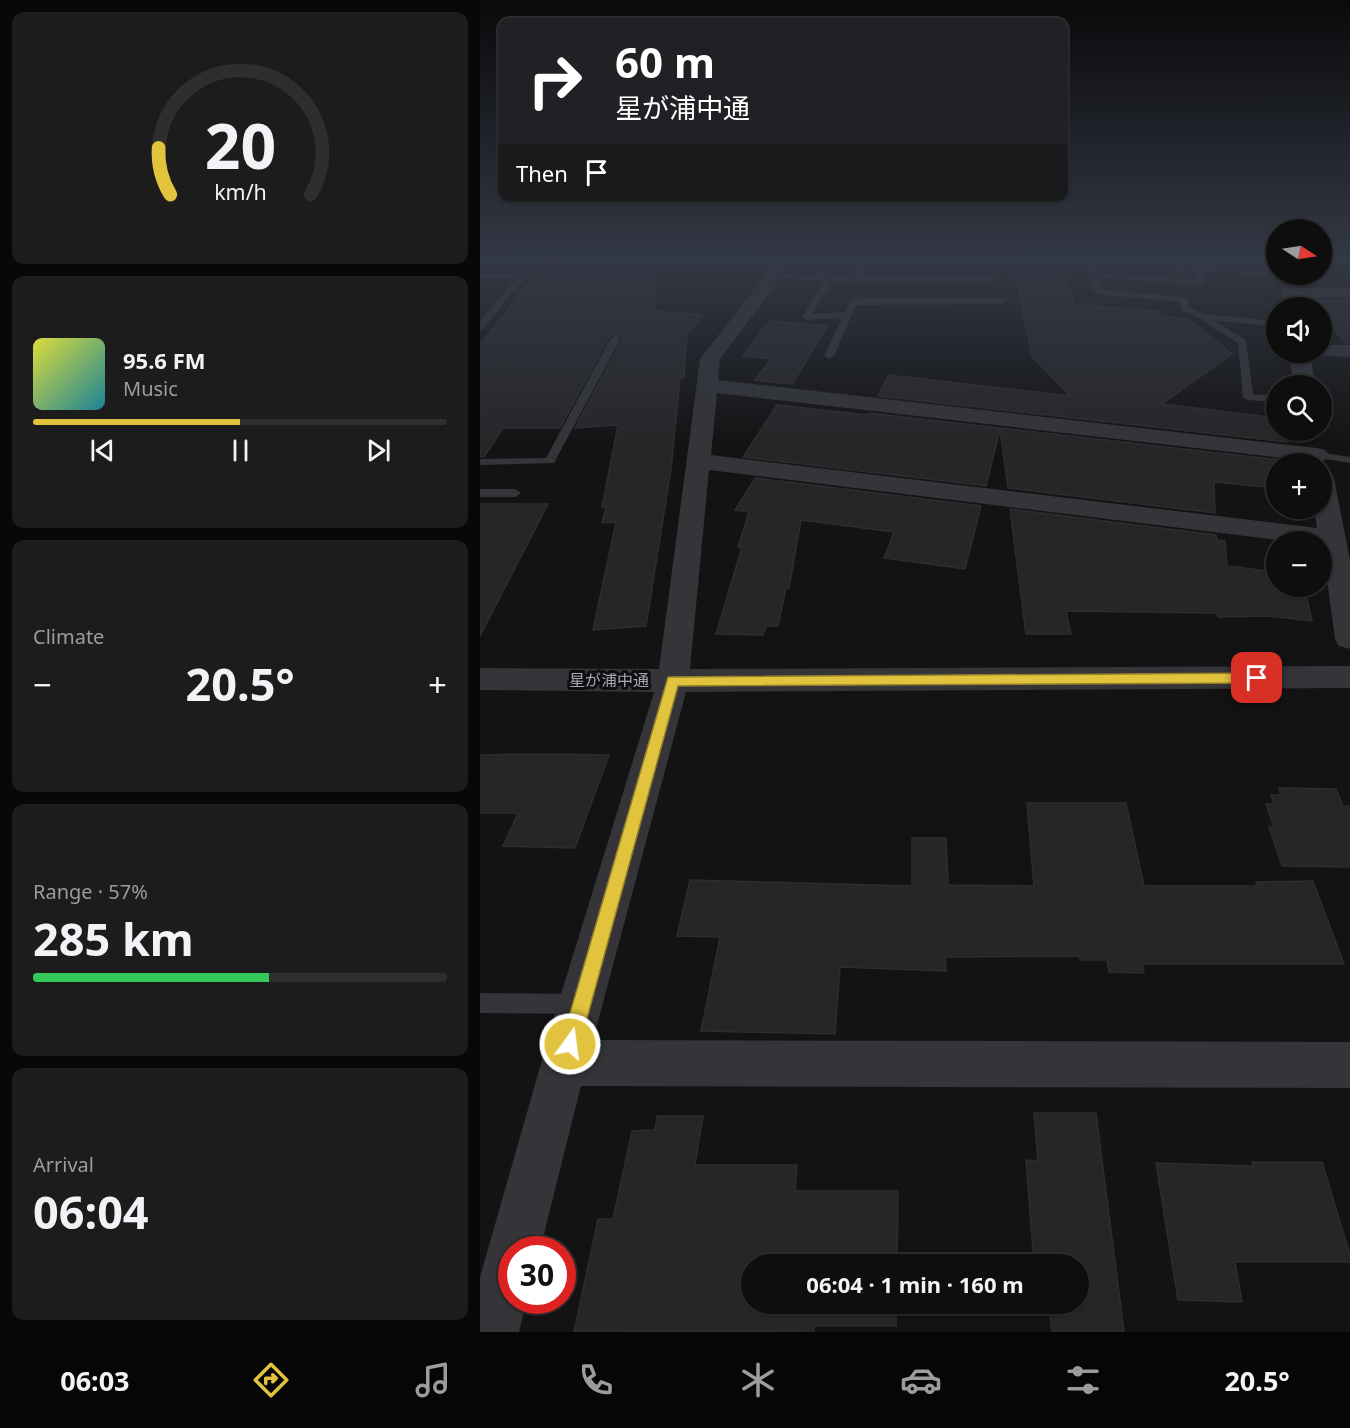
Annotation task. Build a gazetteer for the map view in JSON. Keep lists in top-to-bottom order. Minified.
{"streets":{"street":["星が浦中通"]},"north":"right","page":{"turn":["60 m","星が浦中通"],"then":"Then","map_buttons":["+","−"],"song":["95.6 FM","Music"],"tile":["Climate",["Range · 57%","285 km"],["Arrival","06:04"]],"heat":["−","20.5°","+"],"limit":"30","trip":"06:04 · 1 min · 160 m","tabs":["06:03","20.5°"],"gauge":["20","km/h"]}}
